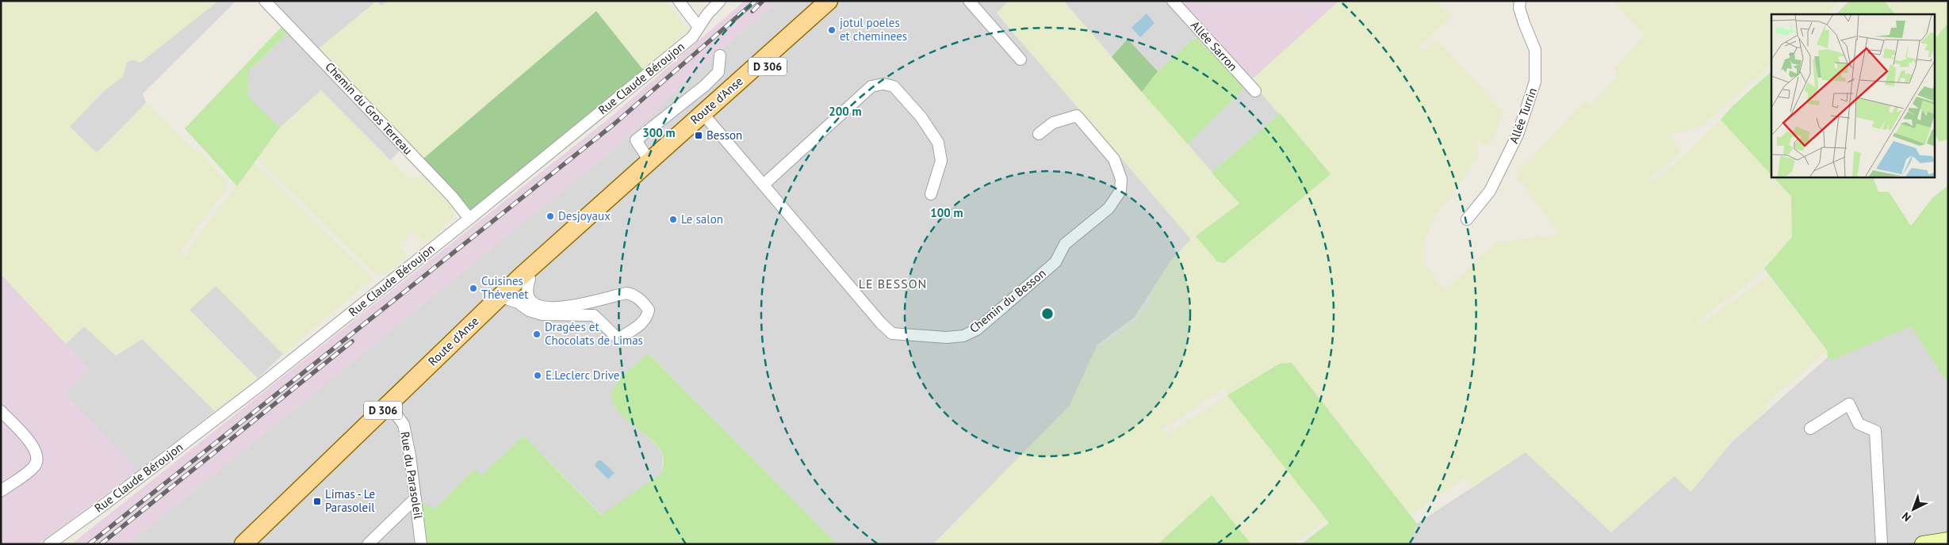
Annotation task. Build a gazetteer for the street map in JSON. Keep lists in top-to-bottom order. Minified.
{"streets":{"main road":["D 306","Route d'Anse"],"street":["Allée Sarron","Rue Claude Béroujon","Chemin du Gros Terreau","Allée Turrin","Chemin du Besson","Rue du Parasoleil"]},"crossings":[["Rue Claude Béroujon","Chemin du Gros Terreau"],["Route d'Anse","Chemin du Besson"],["Route d'Anse","Rue du Parasoleil"]],"districts":["LE BESSON"],"places":{"other":["jotul poeles et cheminees","Desjoyaux","Le salon","Cuisines Thévenet","Dragées et Chocolats de Limas","E.Leclerc Drive"],"transit":["Besson","Limas - Le Parasoleil"]},"north":"bottom left","rings":["200 m","300 m","100 m"]}
